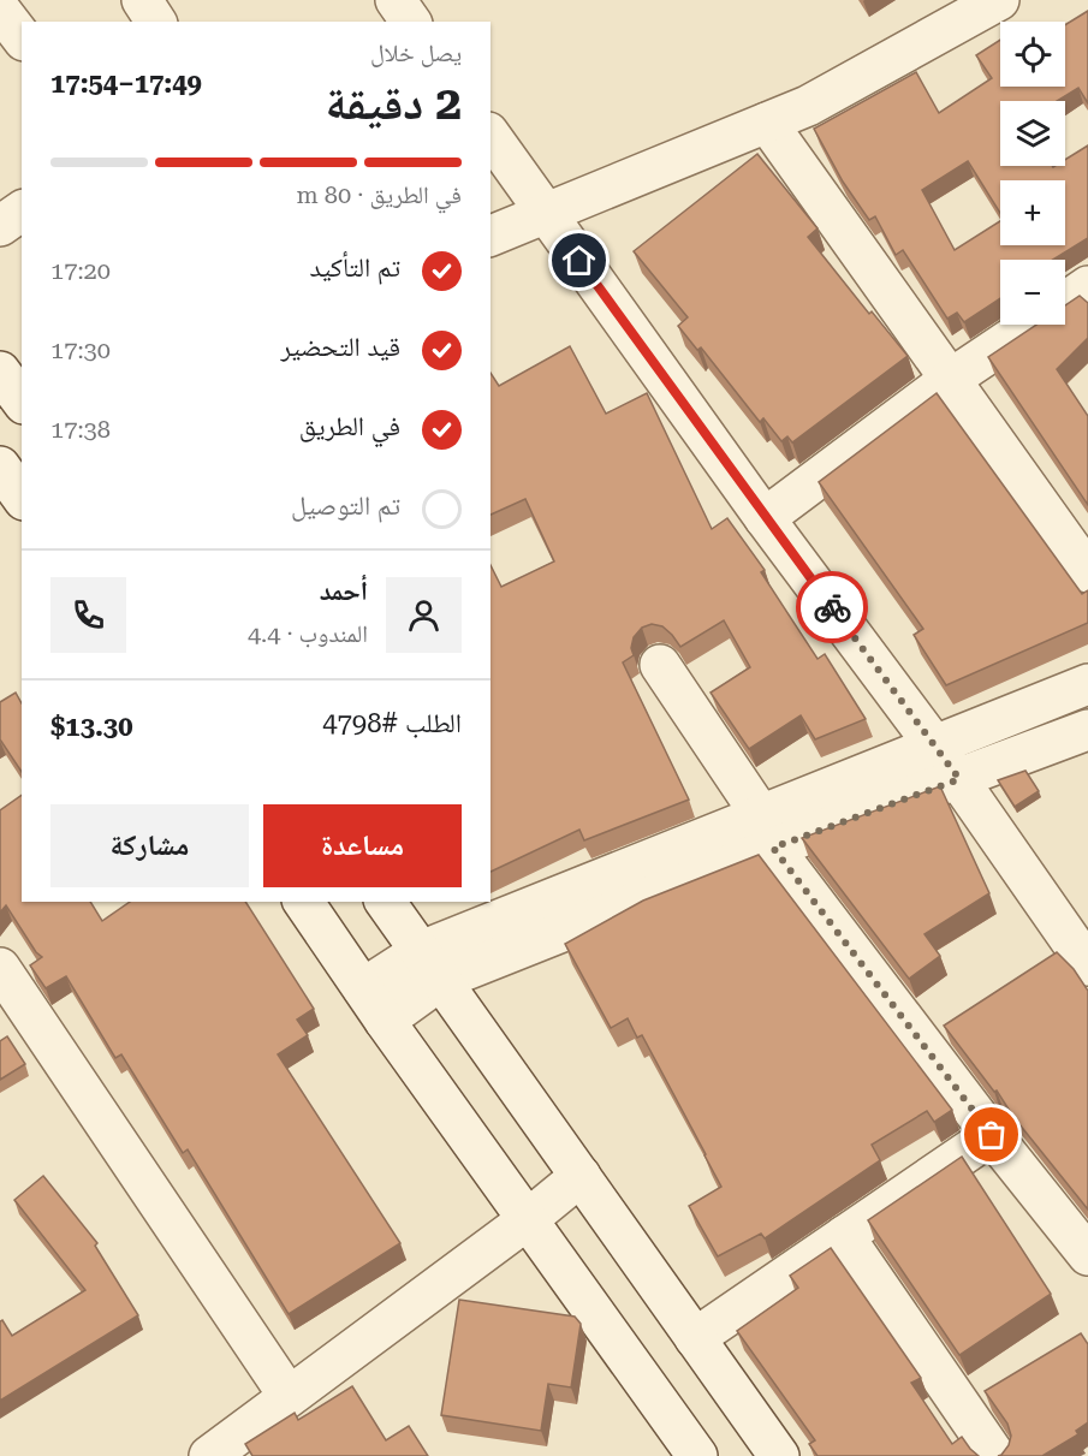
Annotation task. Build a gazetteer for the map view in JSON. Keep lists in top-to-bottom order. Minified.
{"page":{"map_buttons":["+","−"],"heading":["2 دقيقة","يصل خلال","17:49–17:54"],"panel":["أحمد","المندوب · 4.4","الطلب #4798","$13.30"],"bar":"في الطريق · 80 m","list":[["تم التأكيد","17:20"],["قيد التحضير","17:30"],["في الطريق","17:38"],"تم التوصيل"],"buttons":["مساعدة","مشاركة"]}}
